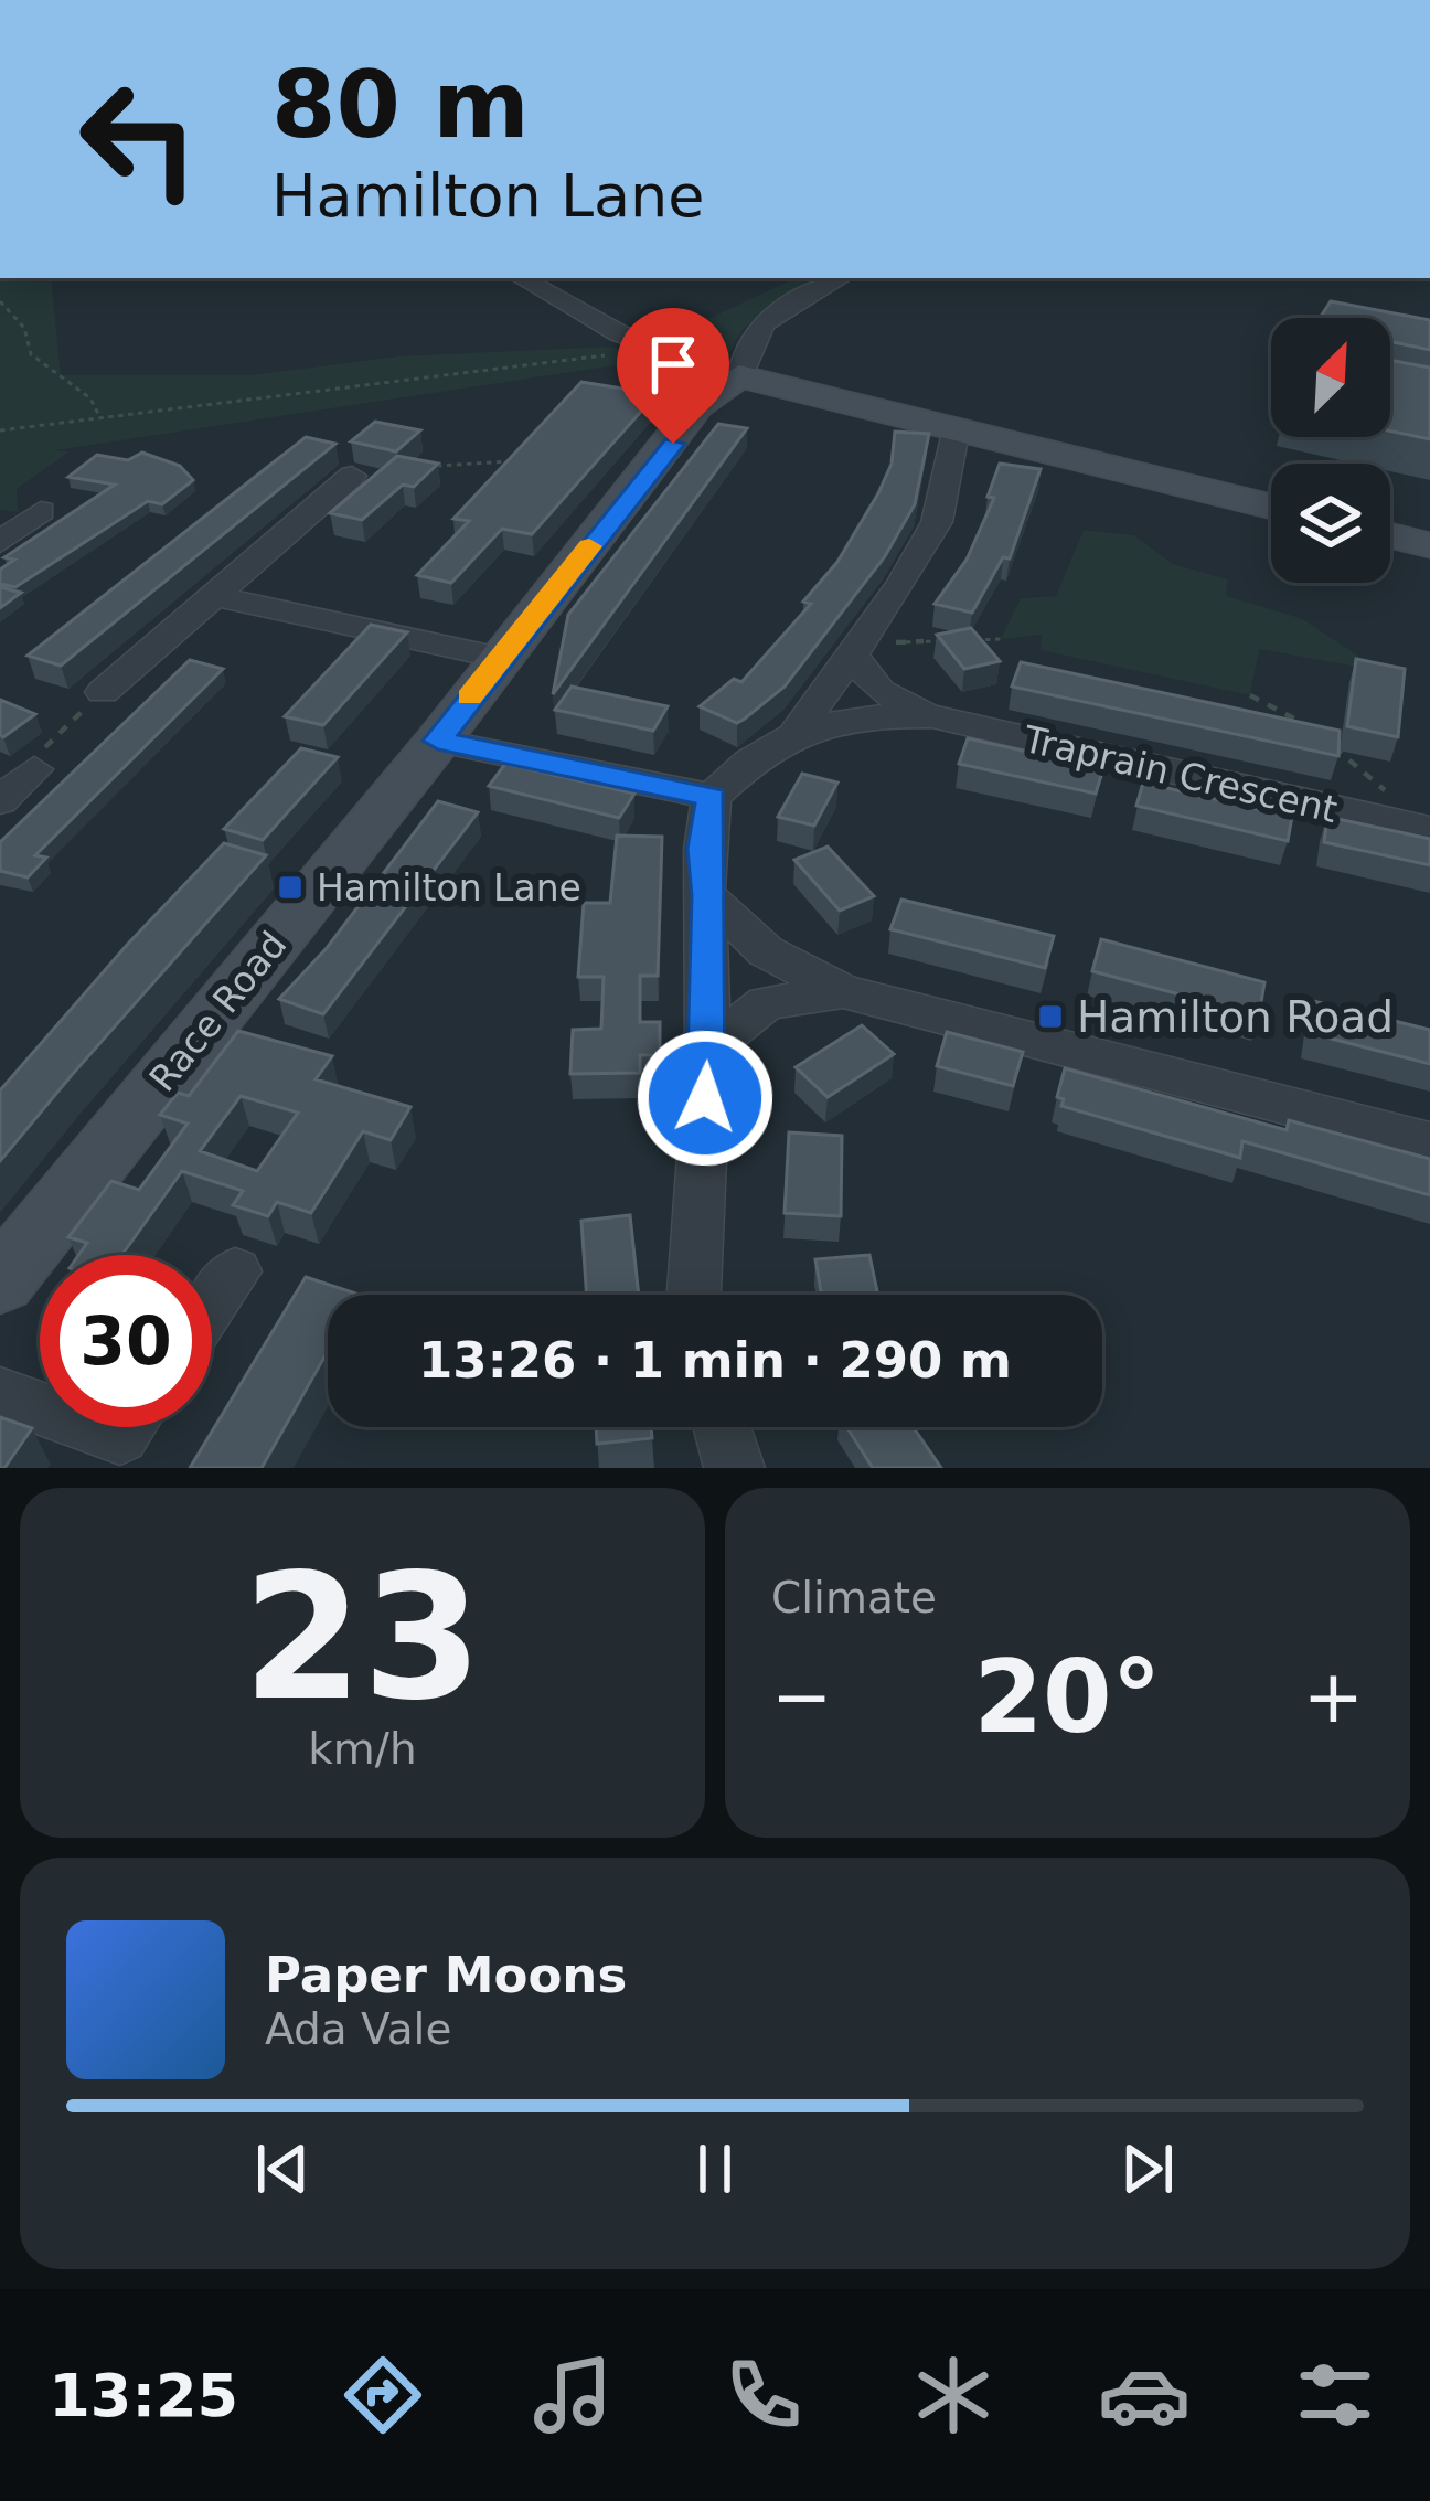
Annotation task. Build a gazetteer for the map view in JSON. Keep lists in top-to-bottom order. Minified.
{"streets":{"street":["Traprain Crescent","Race Road"]},"places":{"transit":["Hamilton Lane","Hamilton Road"]},"north":"top right","page":{"turn":["80 m","Hamilton Lane"],"limit":"30","trip":"13:26 · 1 min · 290 m","tile":[["23","km/h"],"Climate"],"heat":["−","20°","+"],"song":["Paper Moons","Ada Vale"],"tabs":"13:25"}}
